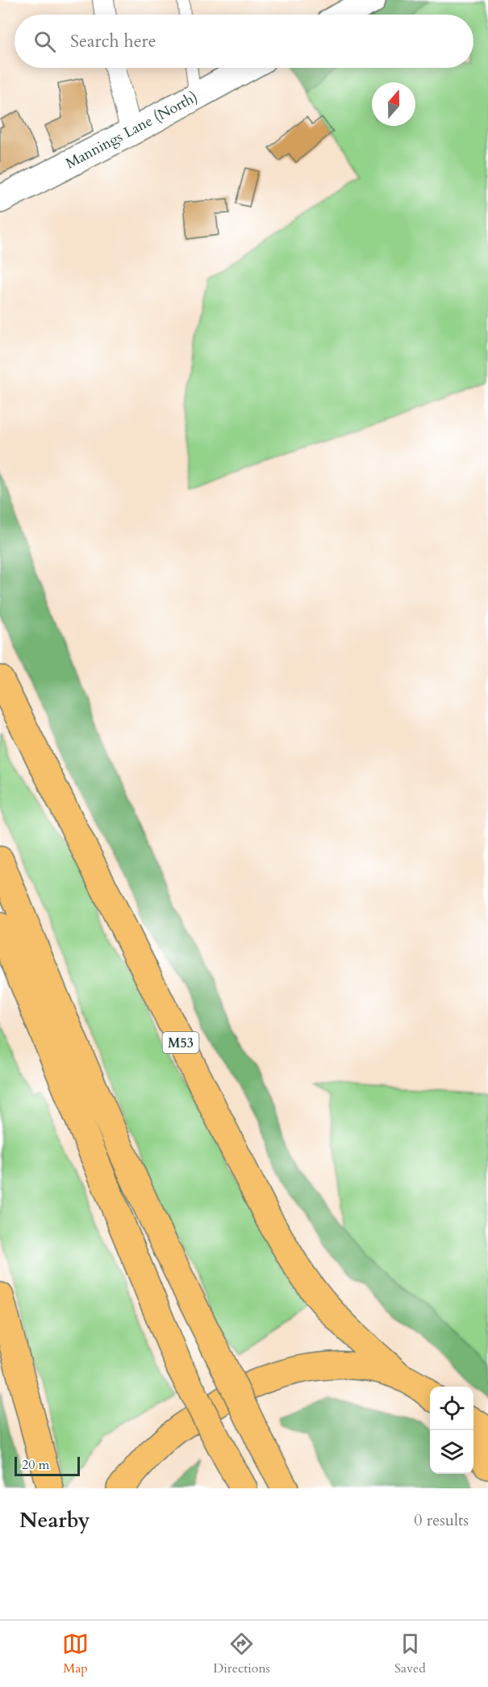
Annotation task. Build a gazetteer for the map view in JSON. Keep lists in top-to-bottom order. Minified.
{"streets":{"main road":["M53"],"street":["Mannings Lane (North)"]},"scale_bar":"20 m","north":"top","page":{"search":"Search here","scale":"20 m","heading":["Nearby","0 results"],"nav":["Map","Directions","Saved"]}}
